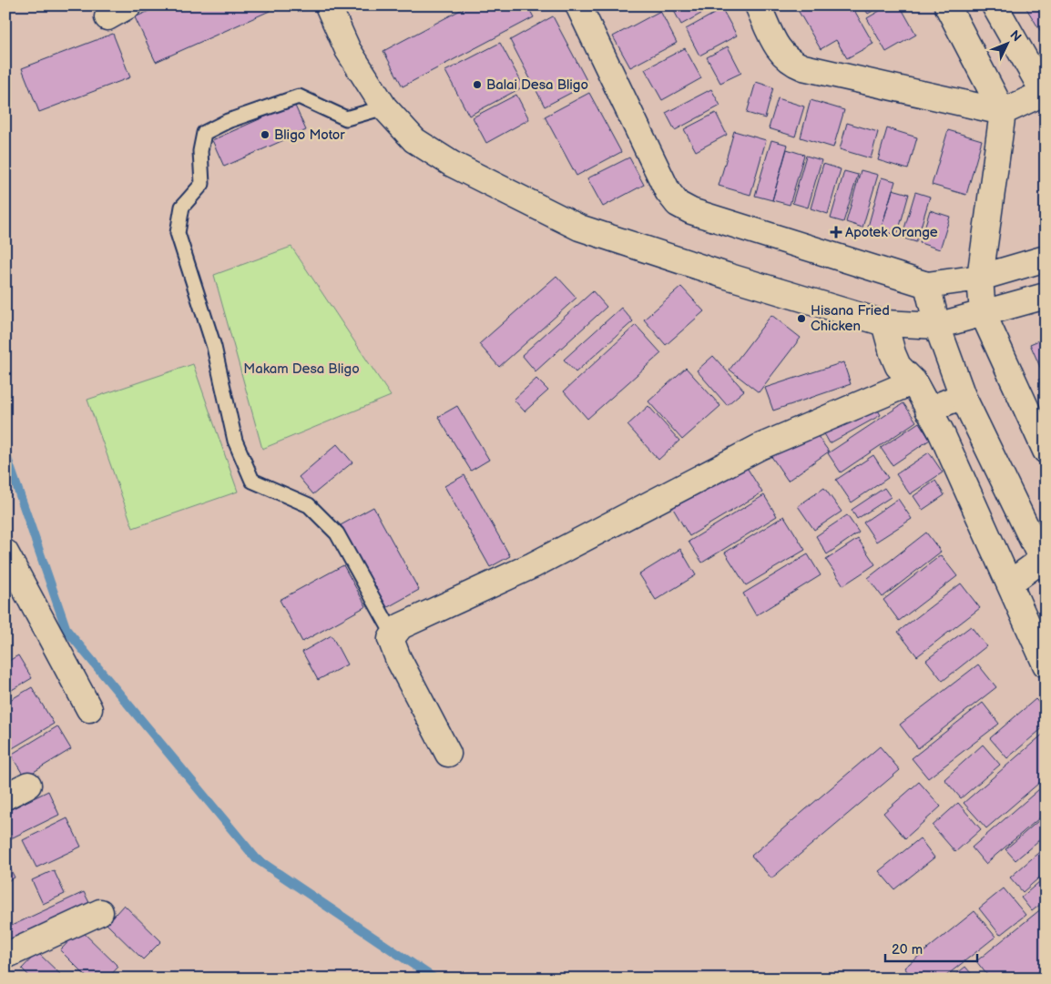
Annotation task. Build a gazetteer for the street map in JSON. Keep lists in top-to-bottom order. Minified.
{"parks":["Makam Desa Bligo"],"places":{"other":["Balai Desa Bligo","Bligo Motor","Hisana Fried Chicken"],"health":["Apotek Orange"]},"scale_bar":"20 m","north":"top right"}
